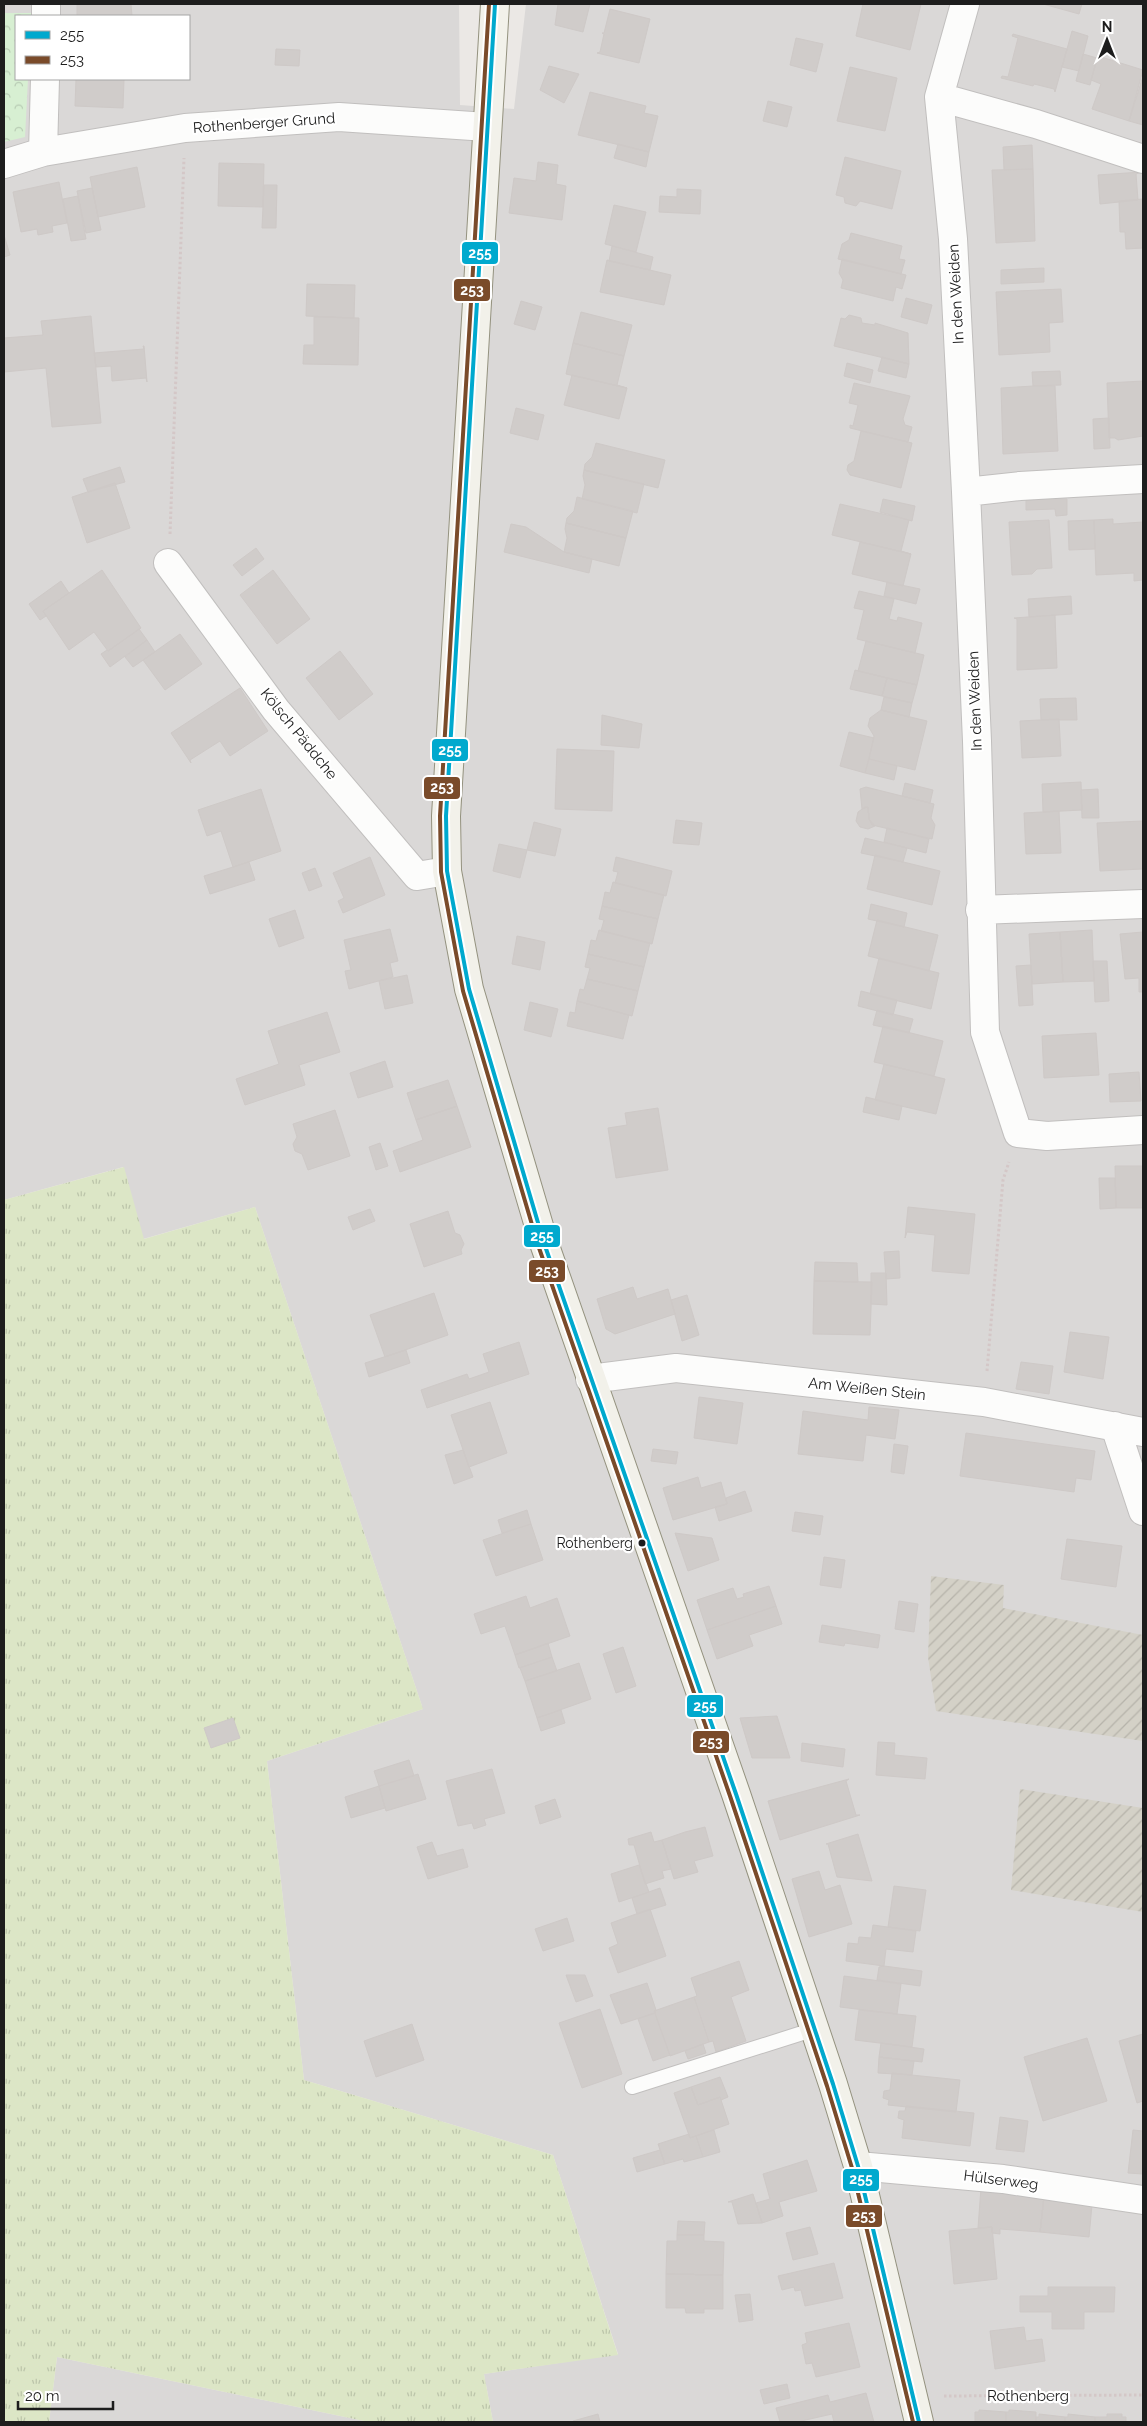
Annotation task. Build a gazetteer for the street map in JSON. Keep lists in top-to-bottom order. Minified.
{"streets":{"street":["Rothenberger Grund","In den Weiden","Kölsch Päddche","Am Weißen Stein","Hülserweg"],"path":["Rothenberg"]},"places":["Rothenberg"],"lines":["transit line 255","transit line 253"],"legend":["255","253"],"scale_bar":"20 m","north":"top"}
